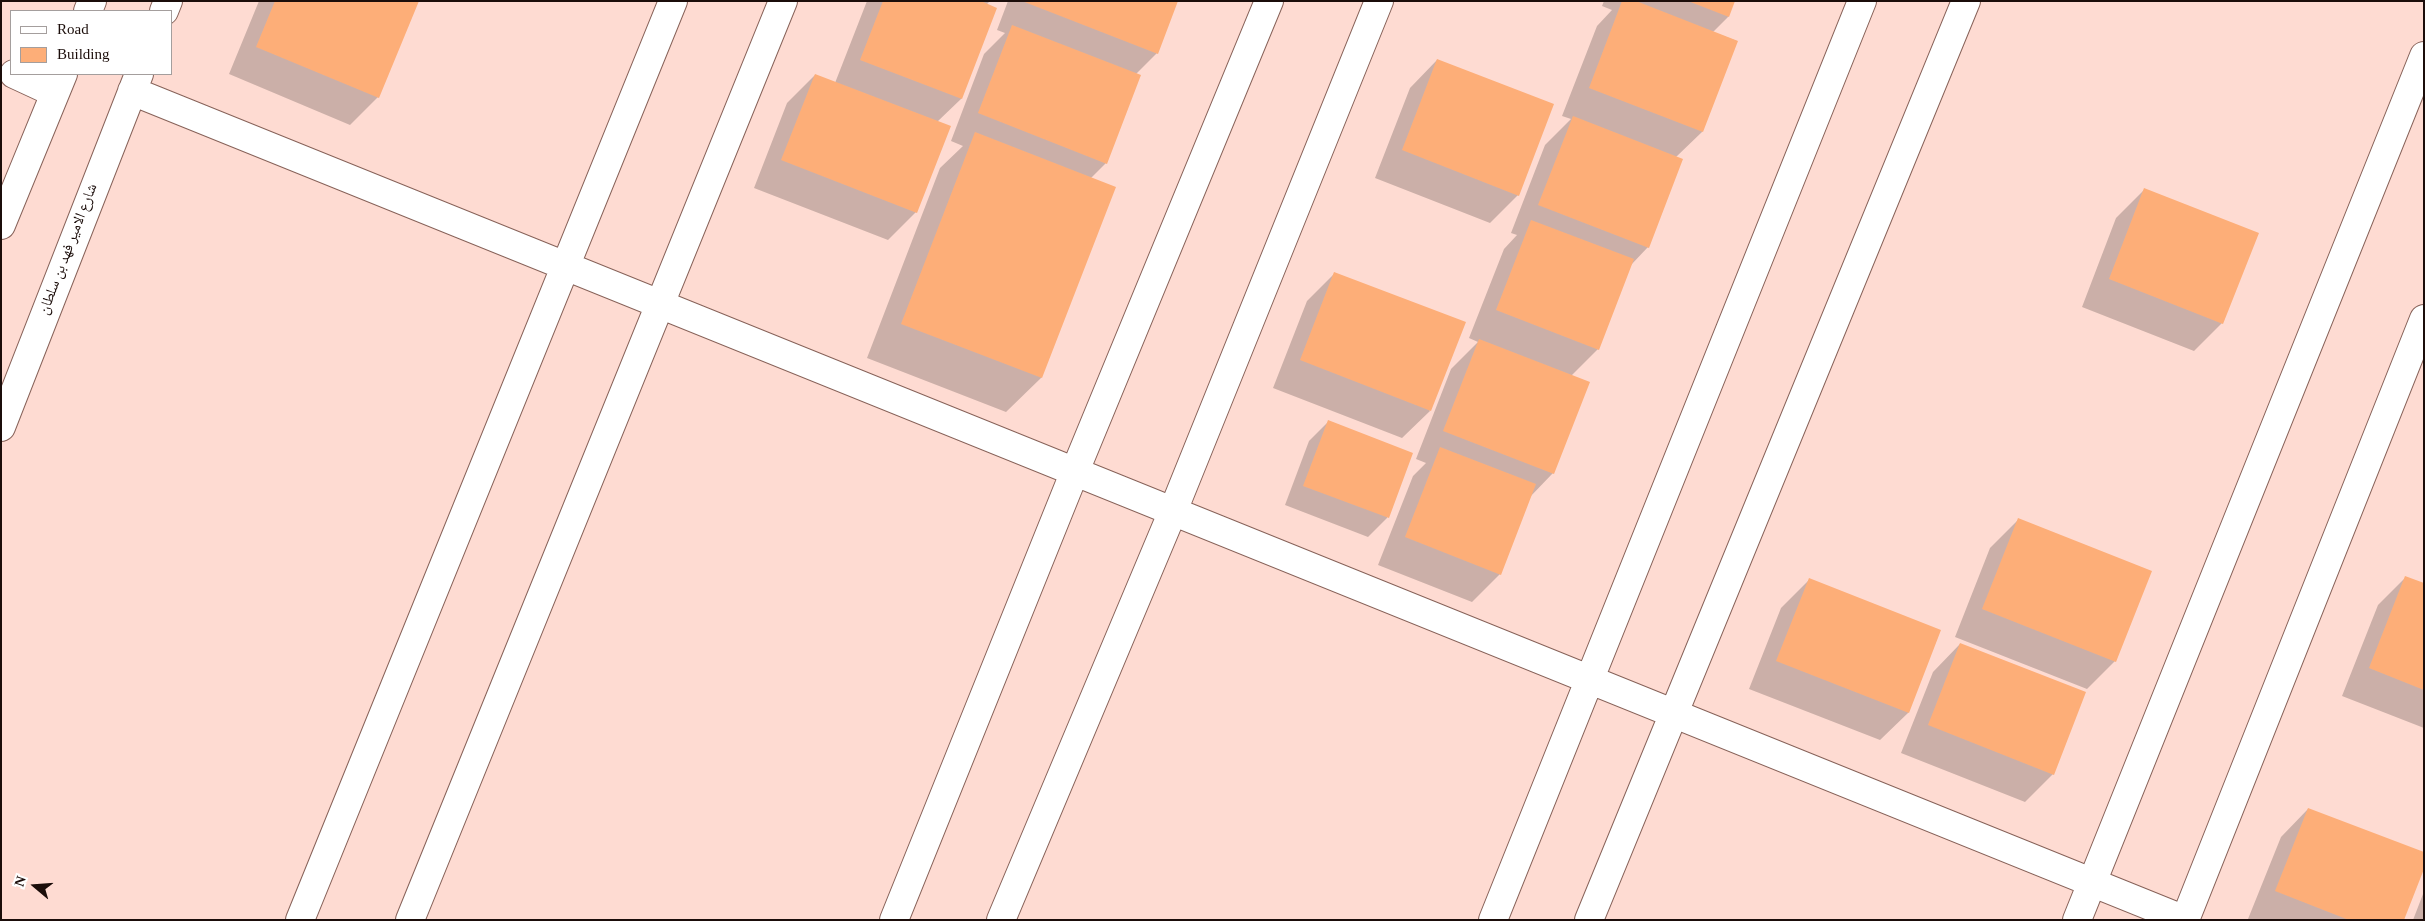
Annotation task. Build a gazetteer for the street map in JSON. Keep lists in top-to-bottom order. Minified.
{"streets":{"street":["شارع الامير فهد بن سلطان"]},"legend":["Road","Building"],"north":"left"}
